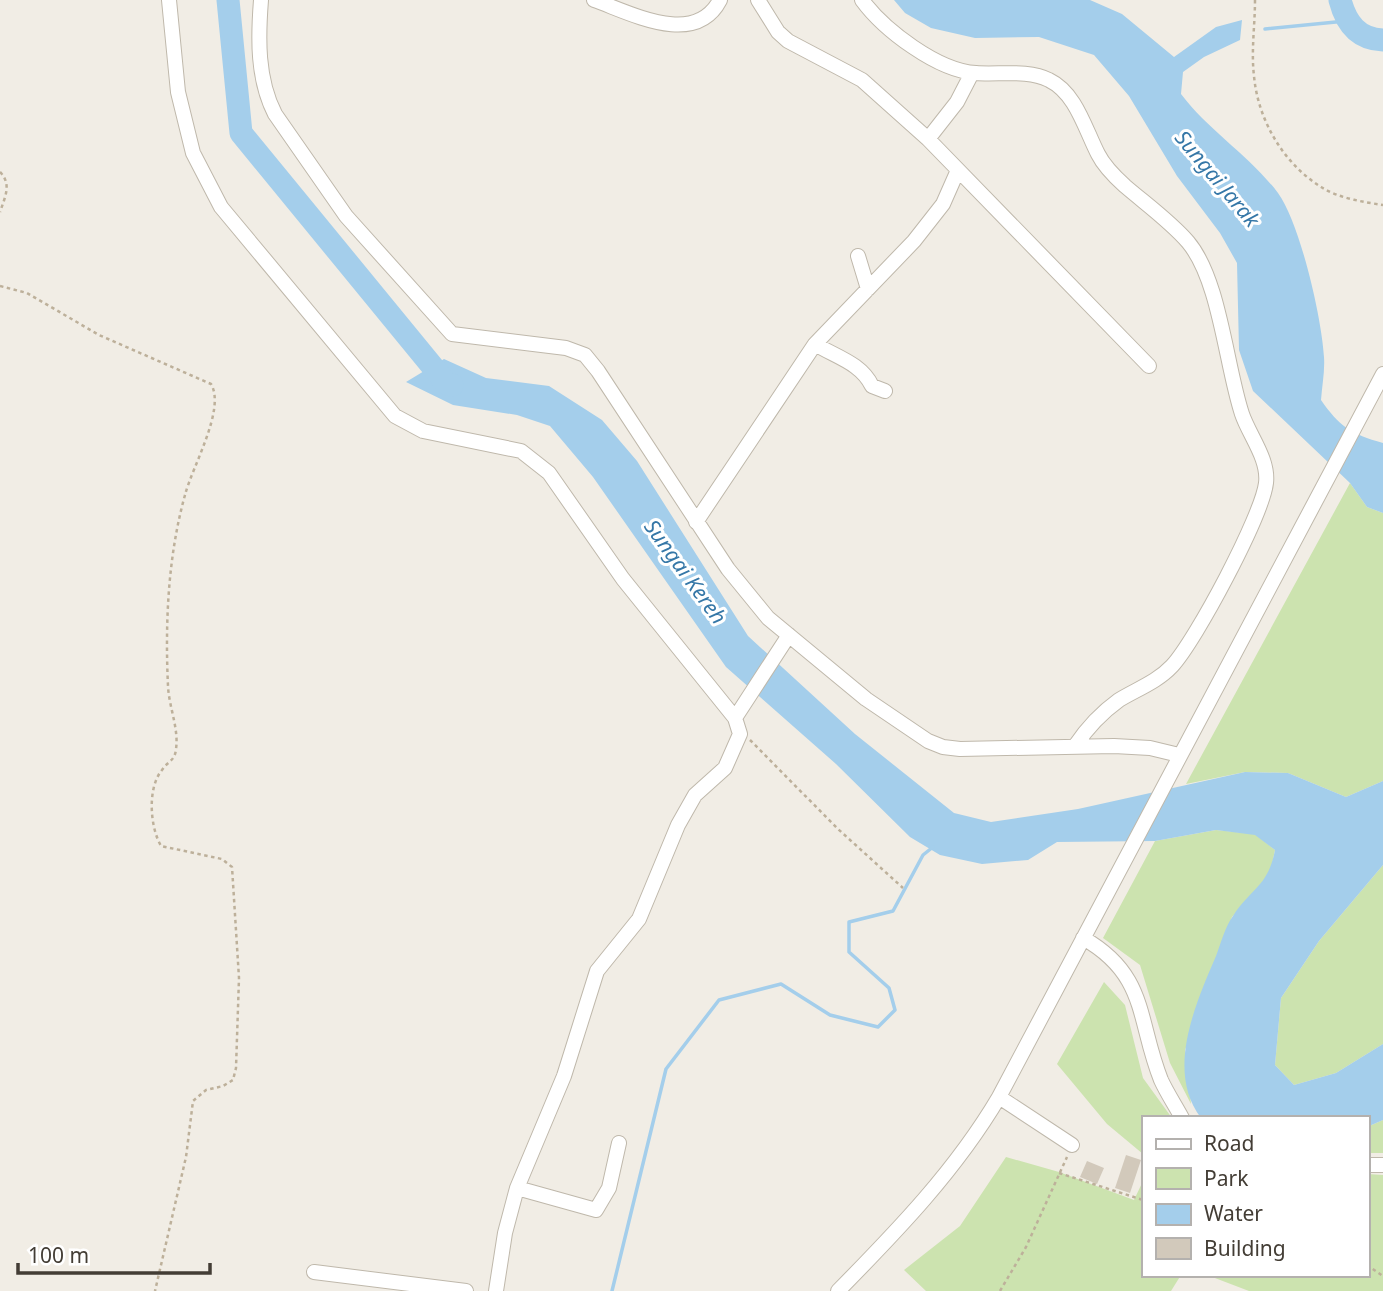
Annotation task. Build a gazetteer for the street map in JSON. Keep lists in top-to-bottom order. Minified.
{"water":["Sungai Jarak","Sungai Kereh"],"legend":["Road","Park","Water","Building"],"scale_bar":"100 m"}
